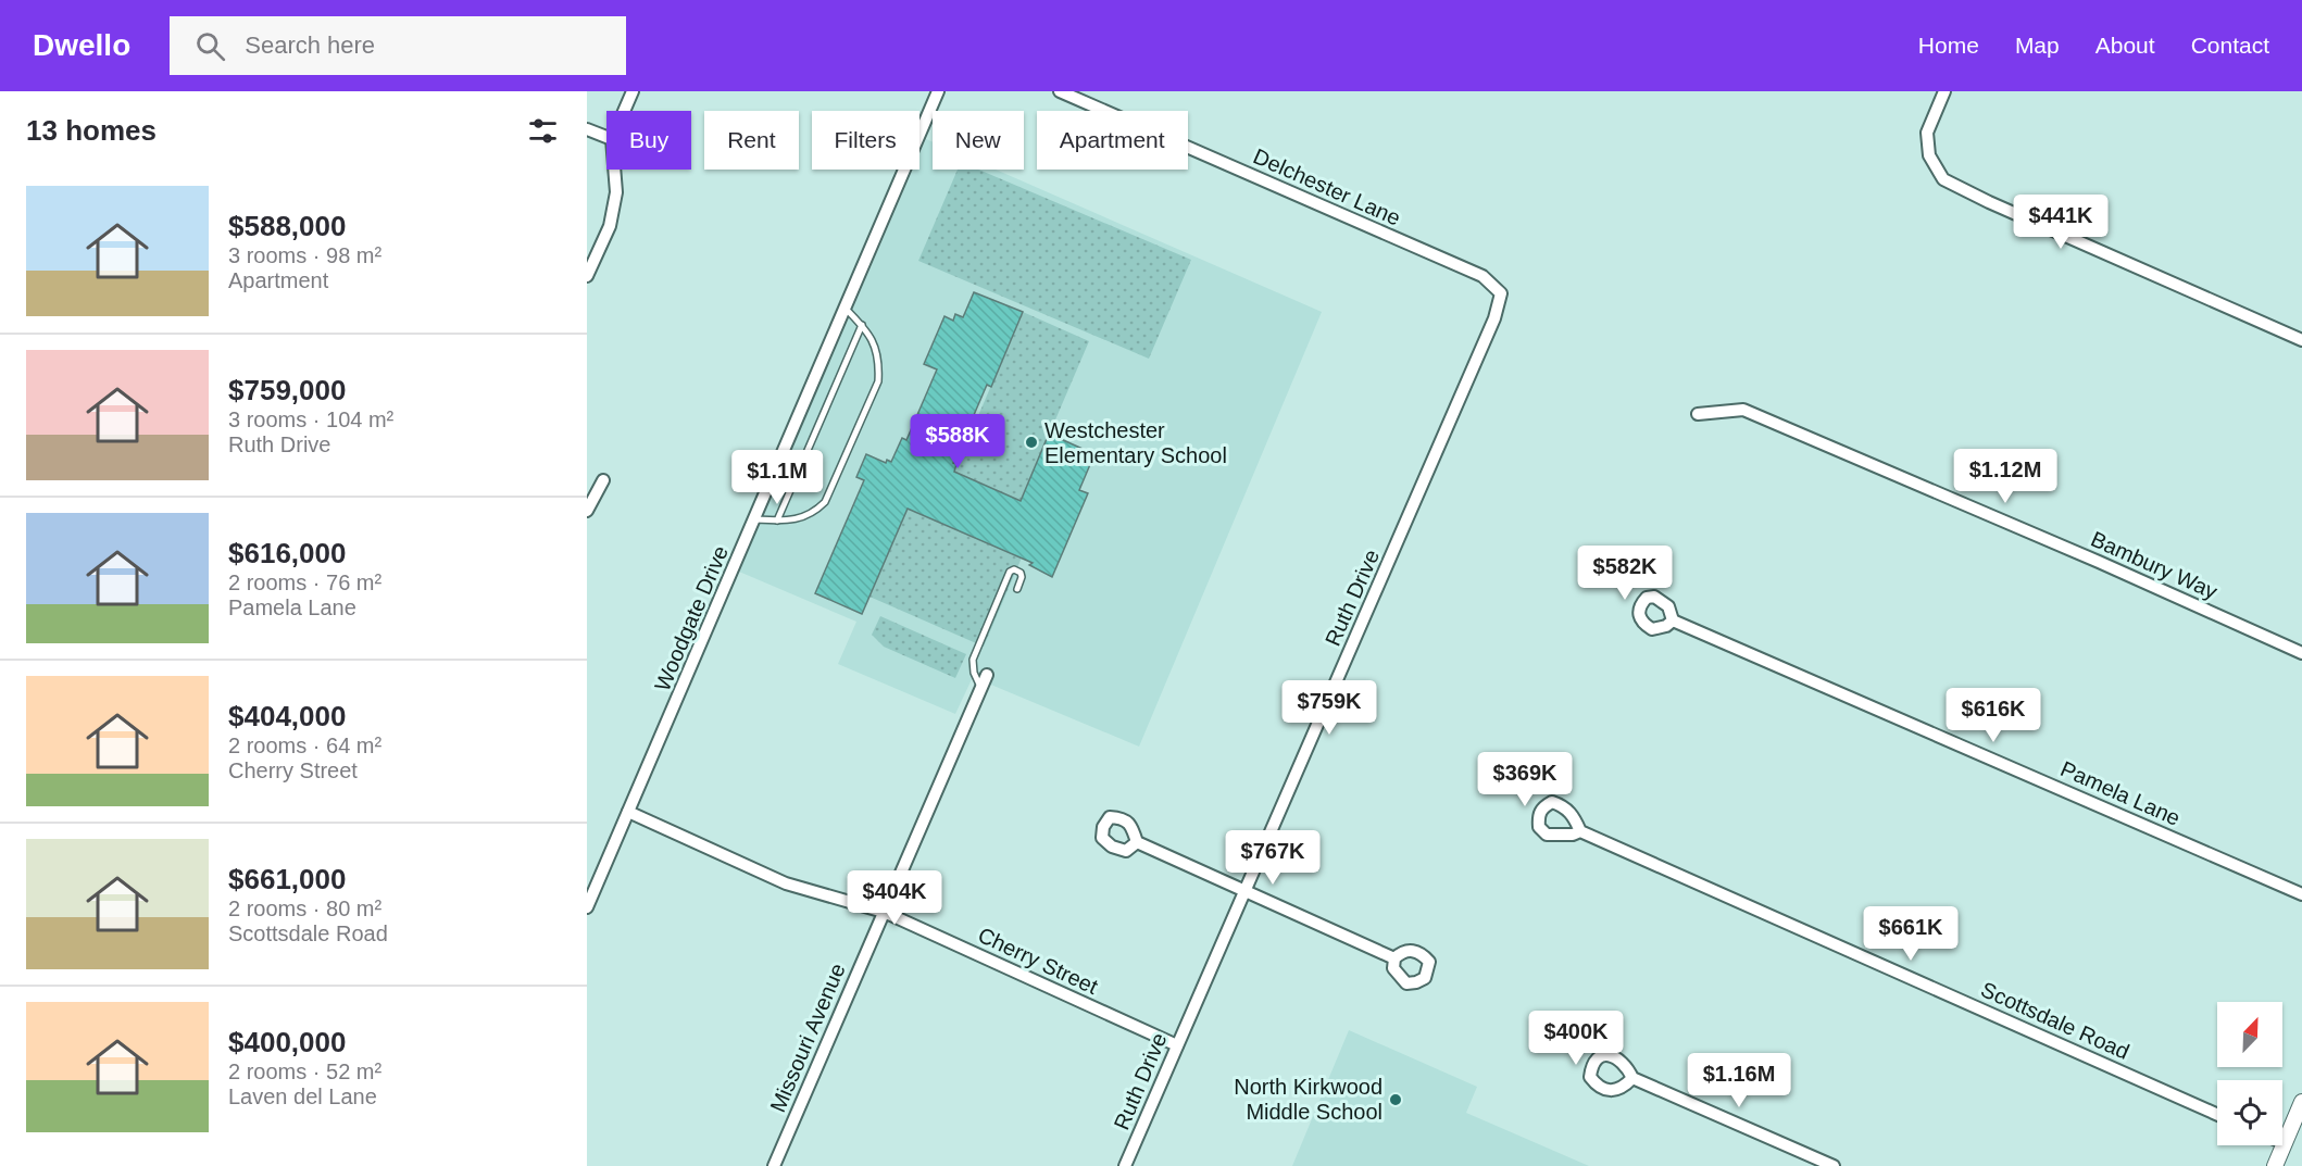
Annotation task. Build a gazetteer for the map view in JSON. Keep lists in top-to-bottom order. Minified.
{"streets":{"street":["Delchester Lane","Bambury Way","Ruth Drive","Woodgate Drive","Pamela Lane","Cherry Street","Scottsdale Road","Missouri Avenue"]},"crossings":[["Delchester Lane","Ruth Drive"],["Ruth Drive","Cherry Street"],["Woodgate Drive","Cherry Street"],["Cherry Street","Missouri Avenue"]],"places":["Westchester Elementary School","North Kirkwood Middle School"],"north":"top right","page":{"header":"Dwello","search":"Search here","nav":["Home","Map","About","Contact"],"heading":"13 homes","chip":["Buy","Rent","Filters","New","Apartment"],"list":[{"name":"$588,000","note":"3 rooms · 98 m² · Apartment"},{"name":"$759,000","note":"3 rooms · 104 m² · Ruth Drive"},{"name":"$616,000","note":"2 rooms · 76 m² · Pamela Lane"},{"name":"$404,000","note":"2 rooms · 64 m² · Cherry Street"},{"name":"$661,000","note":"2 rooms · 80 m² · Scottsdale Road"},{"name":"$400,000","note":"2 rooms · 52 m² · Laven del Lane"}],"price":["$441K","$588K","$1.12M","$1.1M","$582K","$759K","$616K","$369K","$767K","$404K","$661K","$400K","$1.16M"]}}
